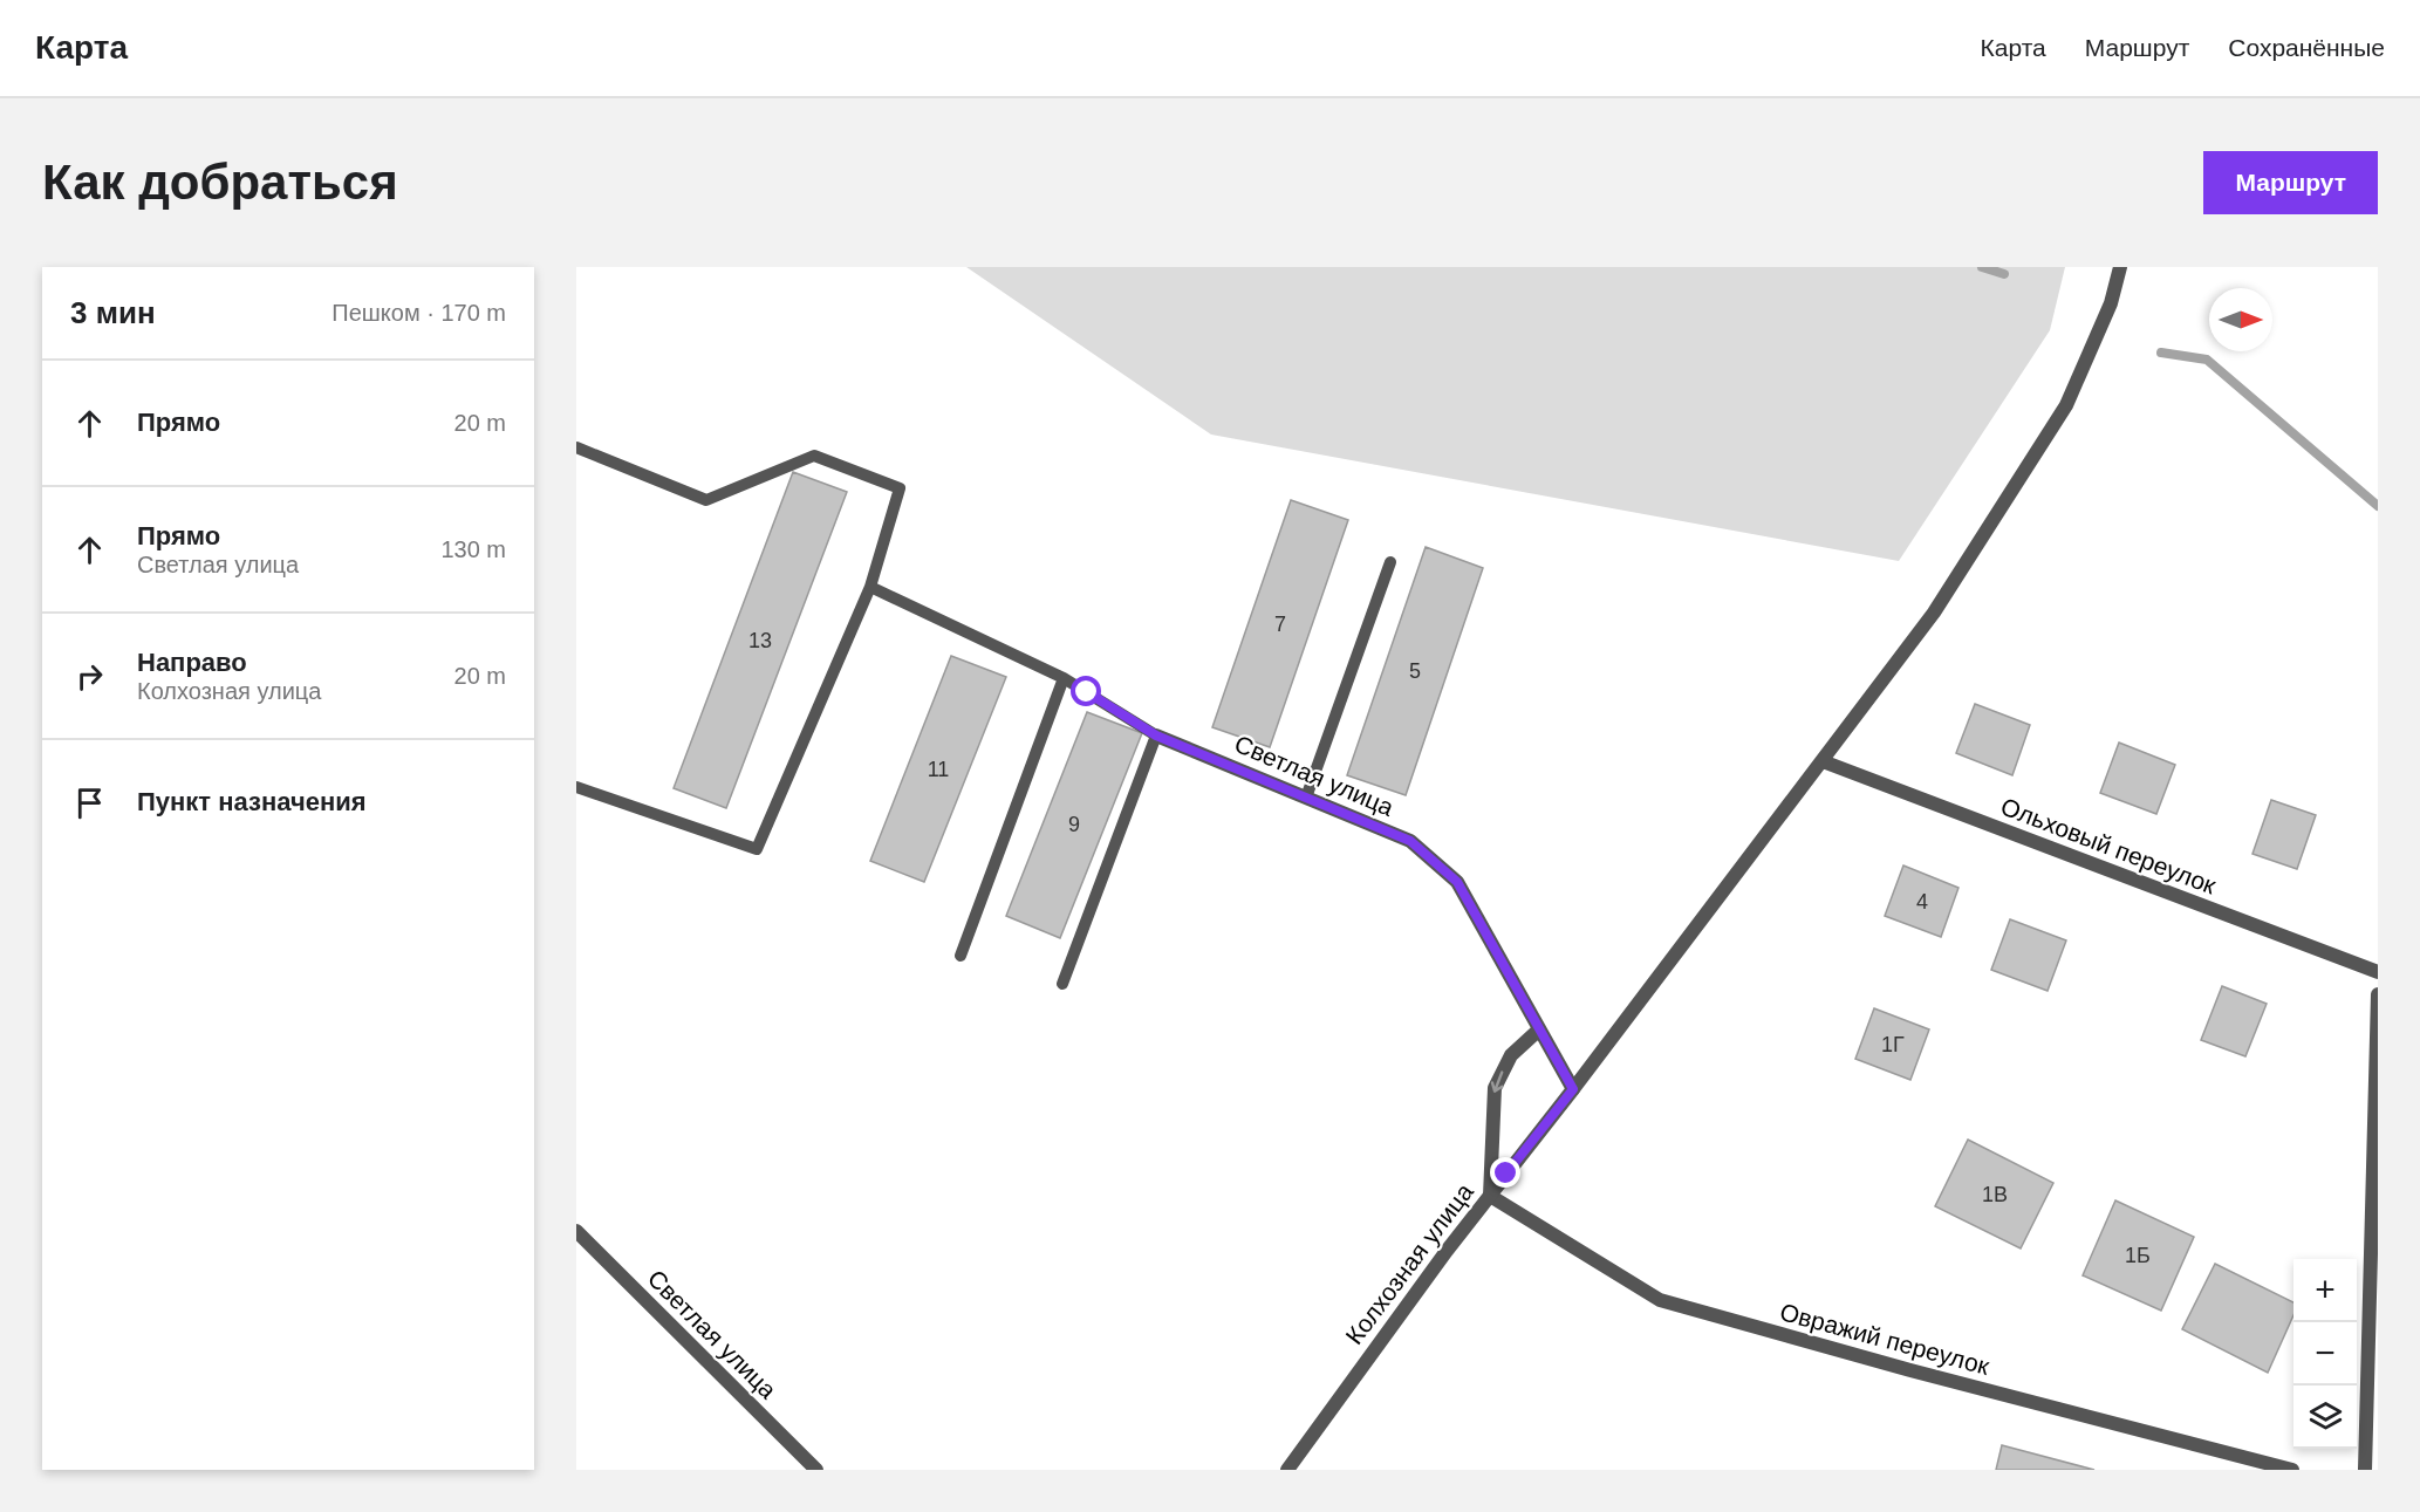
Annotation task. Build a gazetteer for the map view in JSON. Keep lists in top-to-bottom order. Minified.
{"streets":{"street":["Светлая улица","Ольховый переулок","Колхозная улица","Овражий переулок"]},"crossings":[["Светлая улица","Колхозная улица"],["Ольховый переулок","Колхозная улица"],["Колхозная улица","Овражий переулок"]],"house_numbers":["7","13","5","11","9","4","1Г","1В","1Б"],"north":"right","page":{"header":"Карта","nav":["Карта","Маршрут","Сохранённые"],"buttons":"Маршрут","title":"Как добраться","heading":["3 мин","Пешком · 170 m"],"list":[["Прямо","20 m"],["Прямо","Светлая улица","130 m"],["Направо","Колхозная улица","20 m"],"Пункт назначения"],"map_buttons":["+","−"]}}
